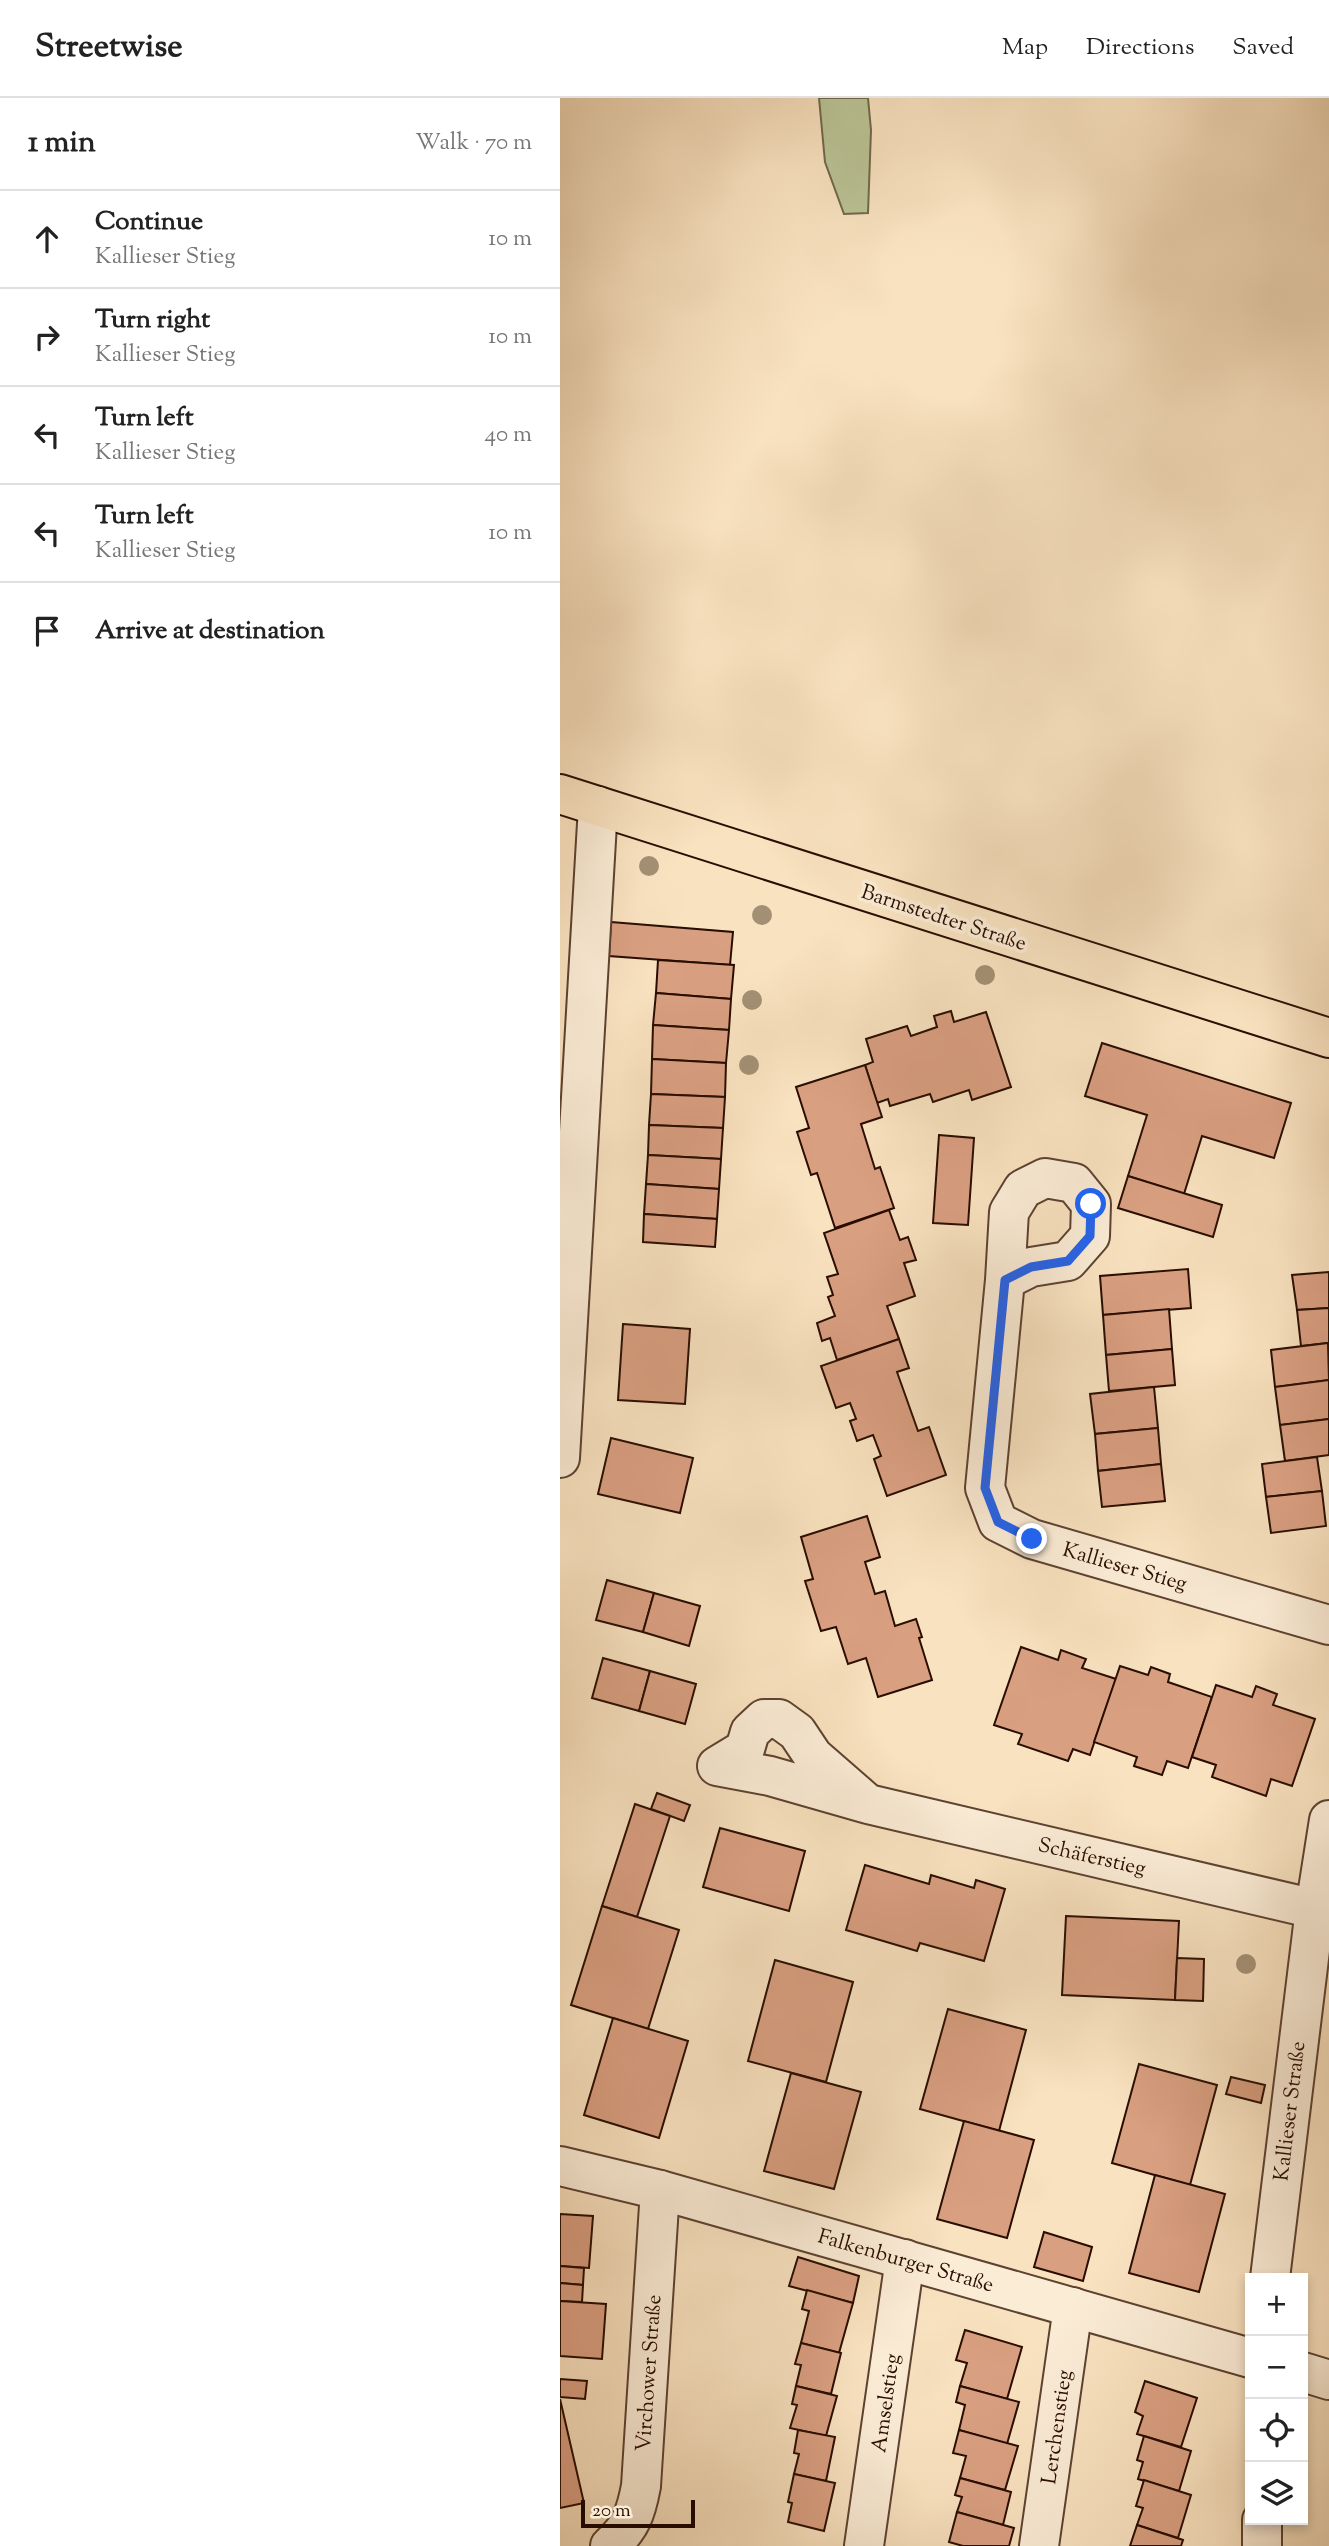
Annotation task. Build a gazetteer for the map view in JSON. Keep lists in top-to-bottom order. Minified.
{"streets":{"main road":["Barmstedter Straße"],"street":["Kallieser Stieg","Schäferstieg","Kallieser Straße","Falkenburger Straße","Virchower Straße","Amselstieg","Lerchenstieg"]},"crossings":[["Schäferstieg","Kallieser Straße"],["Falkenburger Straße","Virchower Straße"],["Falkenburger Straße","Amselstieg"],["Falkenburger Straße","Lerchenstieg"]],"scale_bar":"20 m","page":{"header":"Streetwise","nav":["Map","Directions","Saved"],"heading":["1 min","Walk · 70 m"],"list":[["Continue","Kallieser Stieg","10 m"],["Turn right","Kallieser Stieg","10 m"],["Turn left","Kallieser Stieg","40 m"],["Turn left","Kallieser Stieg","10 m"],"Arrive at destination"],"map_buttons":["+","−"],"scale":"20 m"}}
